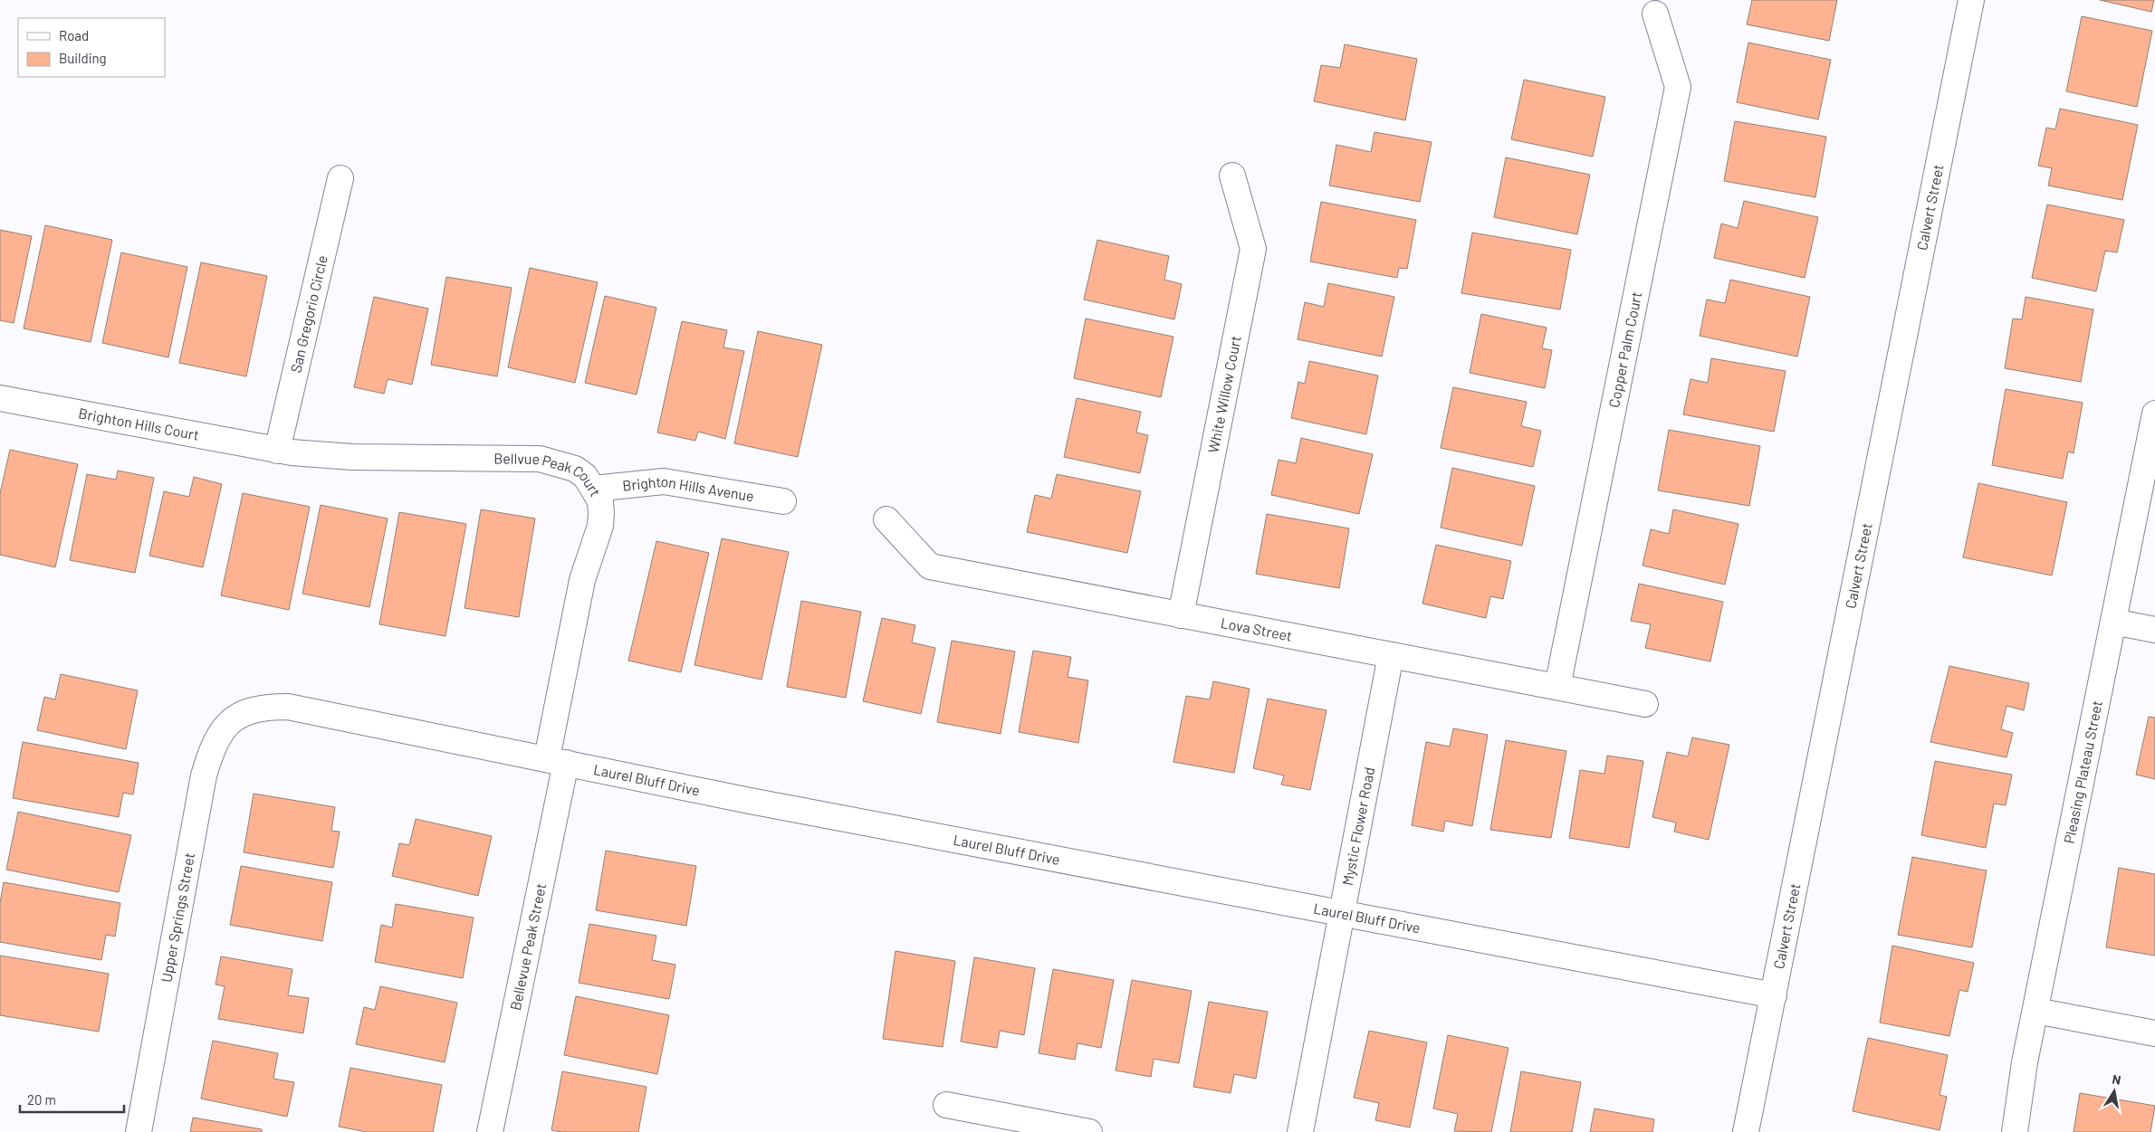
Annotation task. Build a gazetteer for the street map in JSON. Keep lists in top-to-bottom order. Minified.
{"streets":{"street":["Calvert Street","San Gregorio Circle","Copper Palm Court","White Willow Court","Brighton Hills Court","Bellvue Peak Court","Brighton Hills Avenue","Lova Street","Pleasing Plateau Street","Laurel Bluff Drive","Mystic Flower Road","Upper Springs Street","Bellevue Peak Street"]},"crossings":[["Calvert Street","Laurel Bluff Drive"],["San Gregorio Circle","Brighton Hills Court"],["San Gregorio Circle","Bellvue Peak Court"],["Copper Palm Court","Lova Street"],["White Willow Court","Lova Street"],["Brighton Hills Court","Bellvue Peak Court"],["Bellvue Peak Court","Brighton Hills Avenue"],["Bellvue Peak Court","Laurel Bluff Drive"],["Bellvue Peak Court","Bellevue Peak Street"],["Lova Street","Mystic Flower Road"],["Laurel Bluff Drive","Mystic Flower Road"],["Laurel Bluff Drive","Upper Springs Street"],["Laurel Bluff Drive","Bellevue Peak Street"]],"legend":["Road","Building"],"scale_bar":"20 m","north":"top"}
